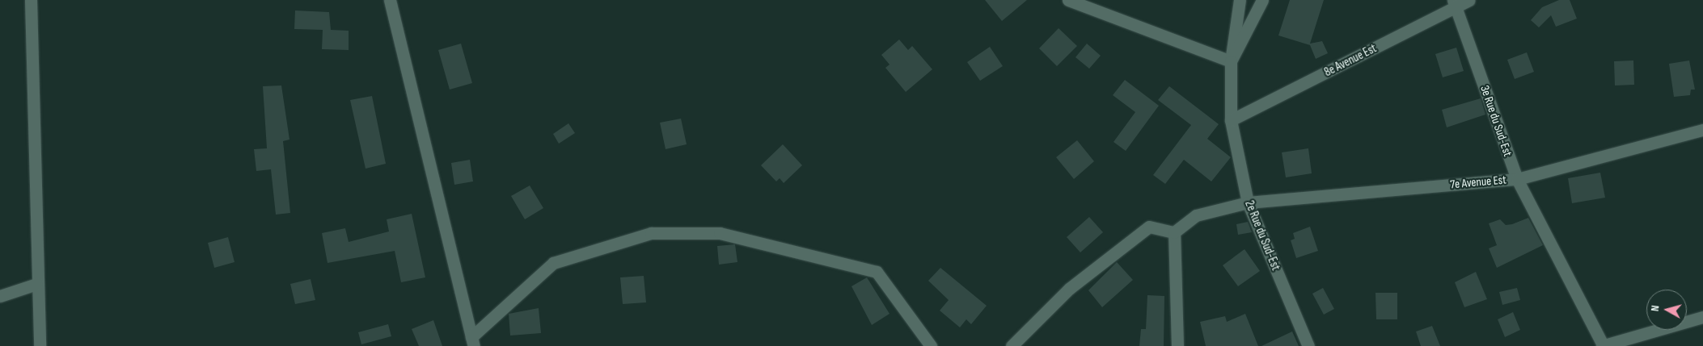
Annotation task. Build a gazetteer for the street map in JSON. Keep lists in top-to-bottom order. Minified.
{"streets":{"street":["8e Avenue Est","3e Rue du Sud-Est","7e Avenue Est","2e Rue du Sud-Est"]},"crossings":[["8e Avenue Est","3e Rue du Sud-Est"],["8e Avenue Est","2e Rue du Sud-Est"],["3e Rue du Sud-Est","7e Avenue Est"],["7e Avenue Est","2e Rue du Sud-Est"]],"north":"left"}
